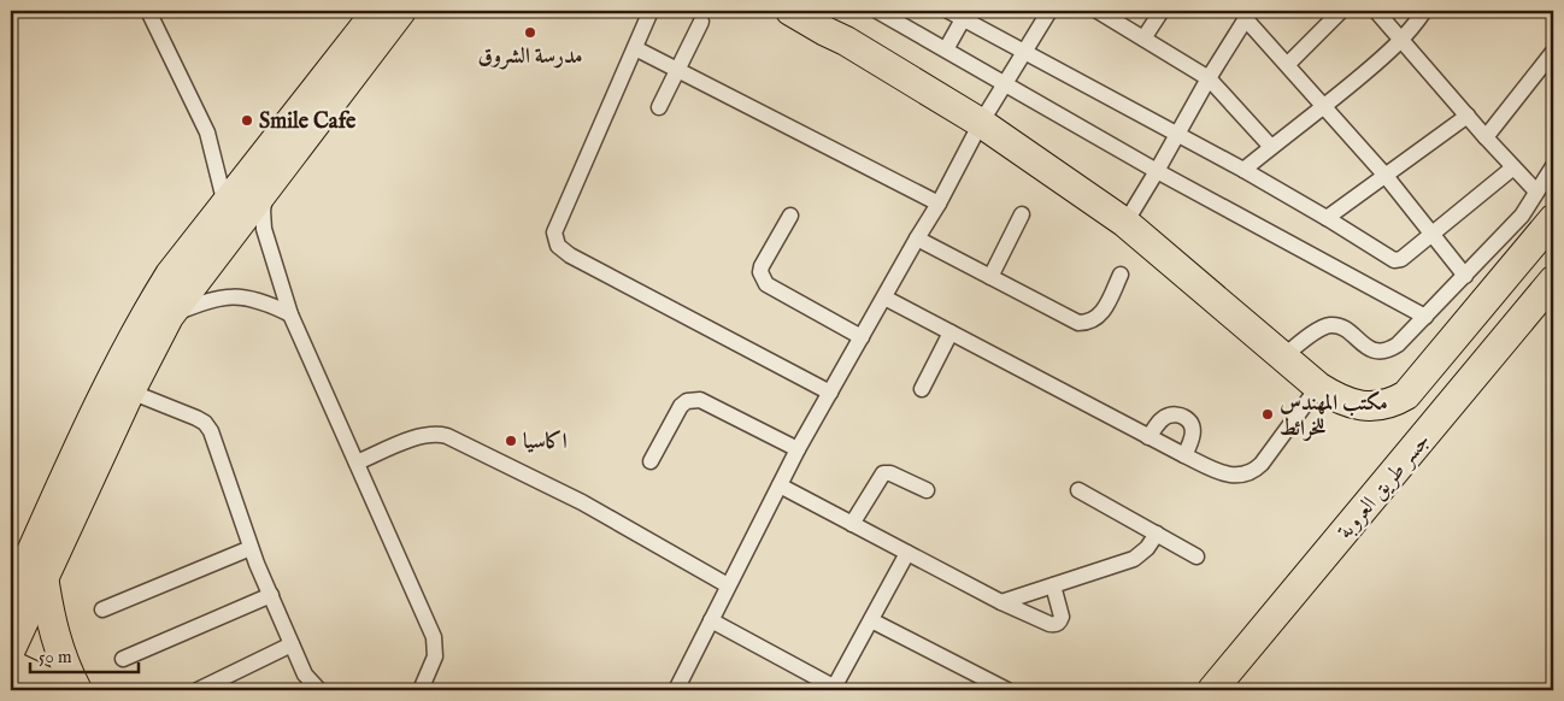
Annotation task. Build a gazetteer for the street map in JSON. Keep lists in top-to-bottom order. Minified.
{"streets":{"highway":["جسر طريق العروبة"]},"places":["مدرسة الشروق","Smile Cafe","مكتب المهندس للخرائط","اكاسيا"],"scale_bar":"50 m"}
